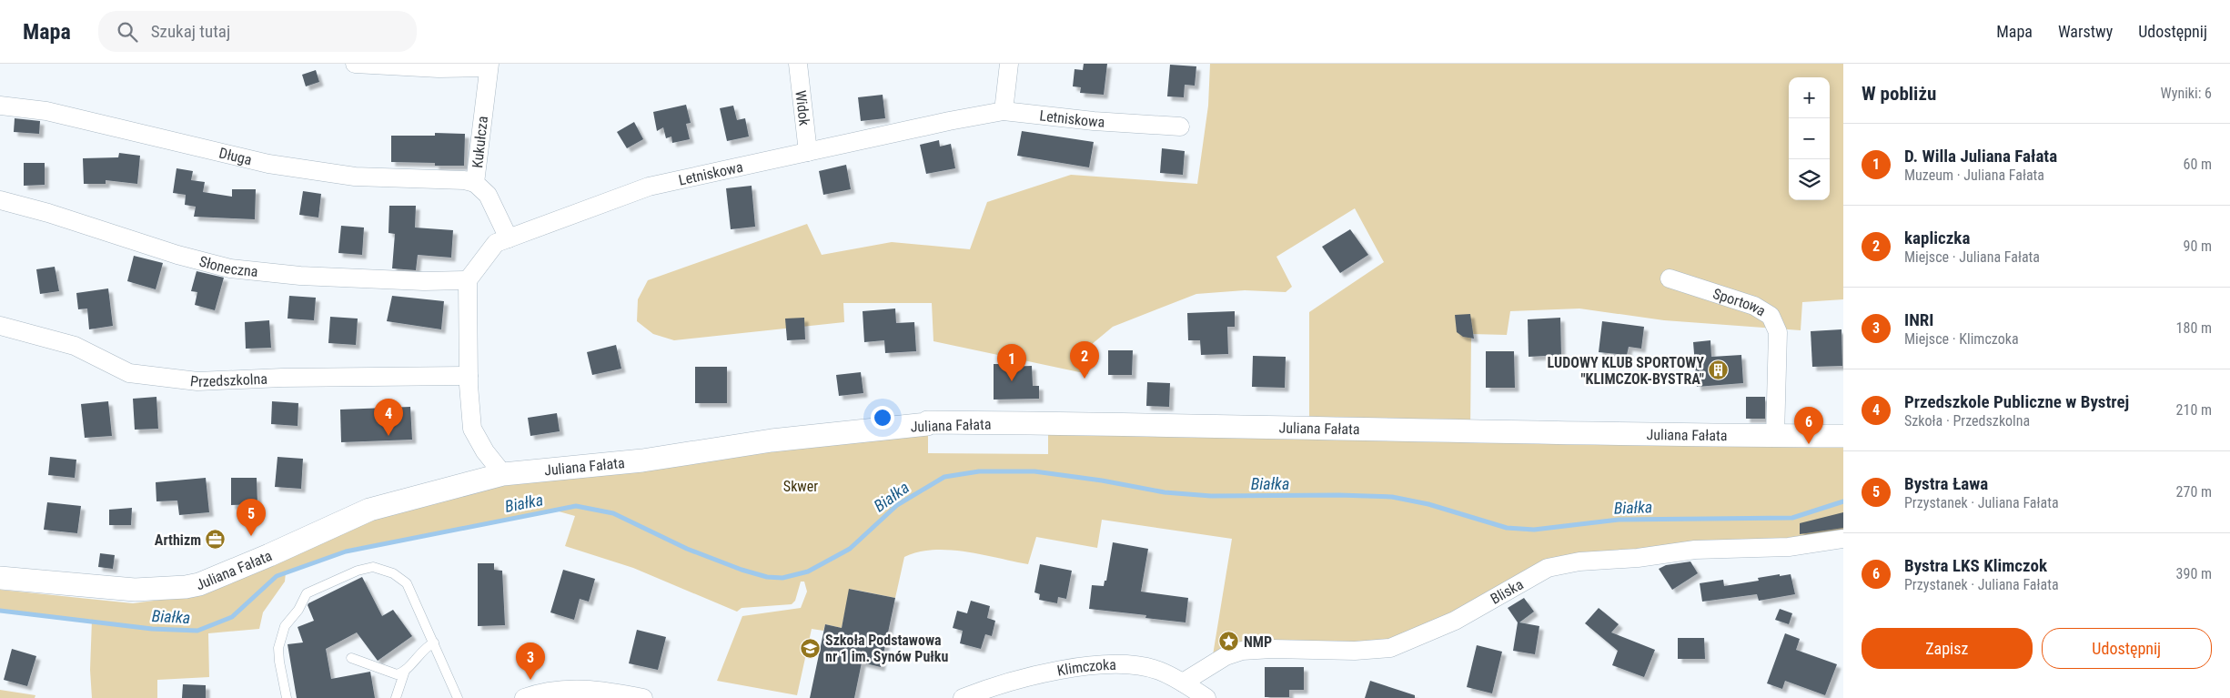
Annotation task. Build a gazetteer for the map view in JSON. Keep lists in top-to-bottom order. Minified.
{"streets":{"street":["Widok","Letniskowa","Kukułcza","Długa","Słoneczna","Sportowa","Przedszkolna","Juliana Fałata","Bliska","Klimczoka"]},"crossings":[["Widok","Letniskowa"],["Letniskowa","Kukułcza"],["Letniskowa","Słoneczna"],["Kukułcza","Długa"],["Sportowa","Juliana Fałata"],["Bliska","Klimczoka"]],"water":["Białka"],"parks":["Skwer"],"places":{"building":["LUDOWY KLUB SPORTOWY \"KLIMCZOK-BYSTRA\""],"office":["Arthizm"],"place":["NMP"],"school or university":["Szkoła Podstawowa nr 1 im. Synów Pułku"]},"page":{"header":"Mapa","search":"Szukaj tutaj","nav":["Mapa","Warstwy","Udostępnij"],"heading":["W pobliżu","Wyniki: 6"],"map_buttons":["+","−"],"list":[{"mark":"1","name":"D. Willa Juliana Fałata","note":"Muzeum · Juliana Fałata","value":"60 m"},{"mark":"2","name":"kapliczka","note":"Miejsce · Juliana Fałata","value":"90 m"},{"mark":"3","name":"INRI","note":"Miejsce · Klimczoka","value":"180 m"},{"mark":"4","name":"Przedszkole Publiczne w Bystrej","note":"Szkoła · Przedszkolna","value":"210 m"},{"mark":"5","name":"Bystra Ława","note":"Przystanek · Juliana Fałata","value":"270 m"},{"mark":"6","name":"Bystra LKS Klimczok","note":"Przystanek · Juliana Fałata","value":"390 m"}],"pins":["2","1","4","6","5","3"],"buttons":["Zapisz","Udostępnij"]}}
